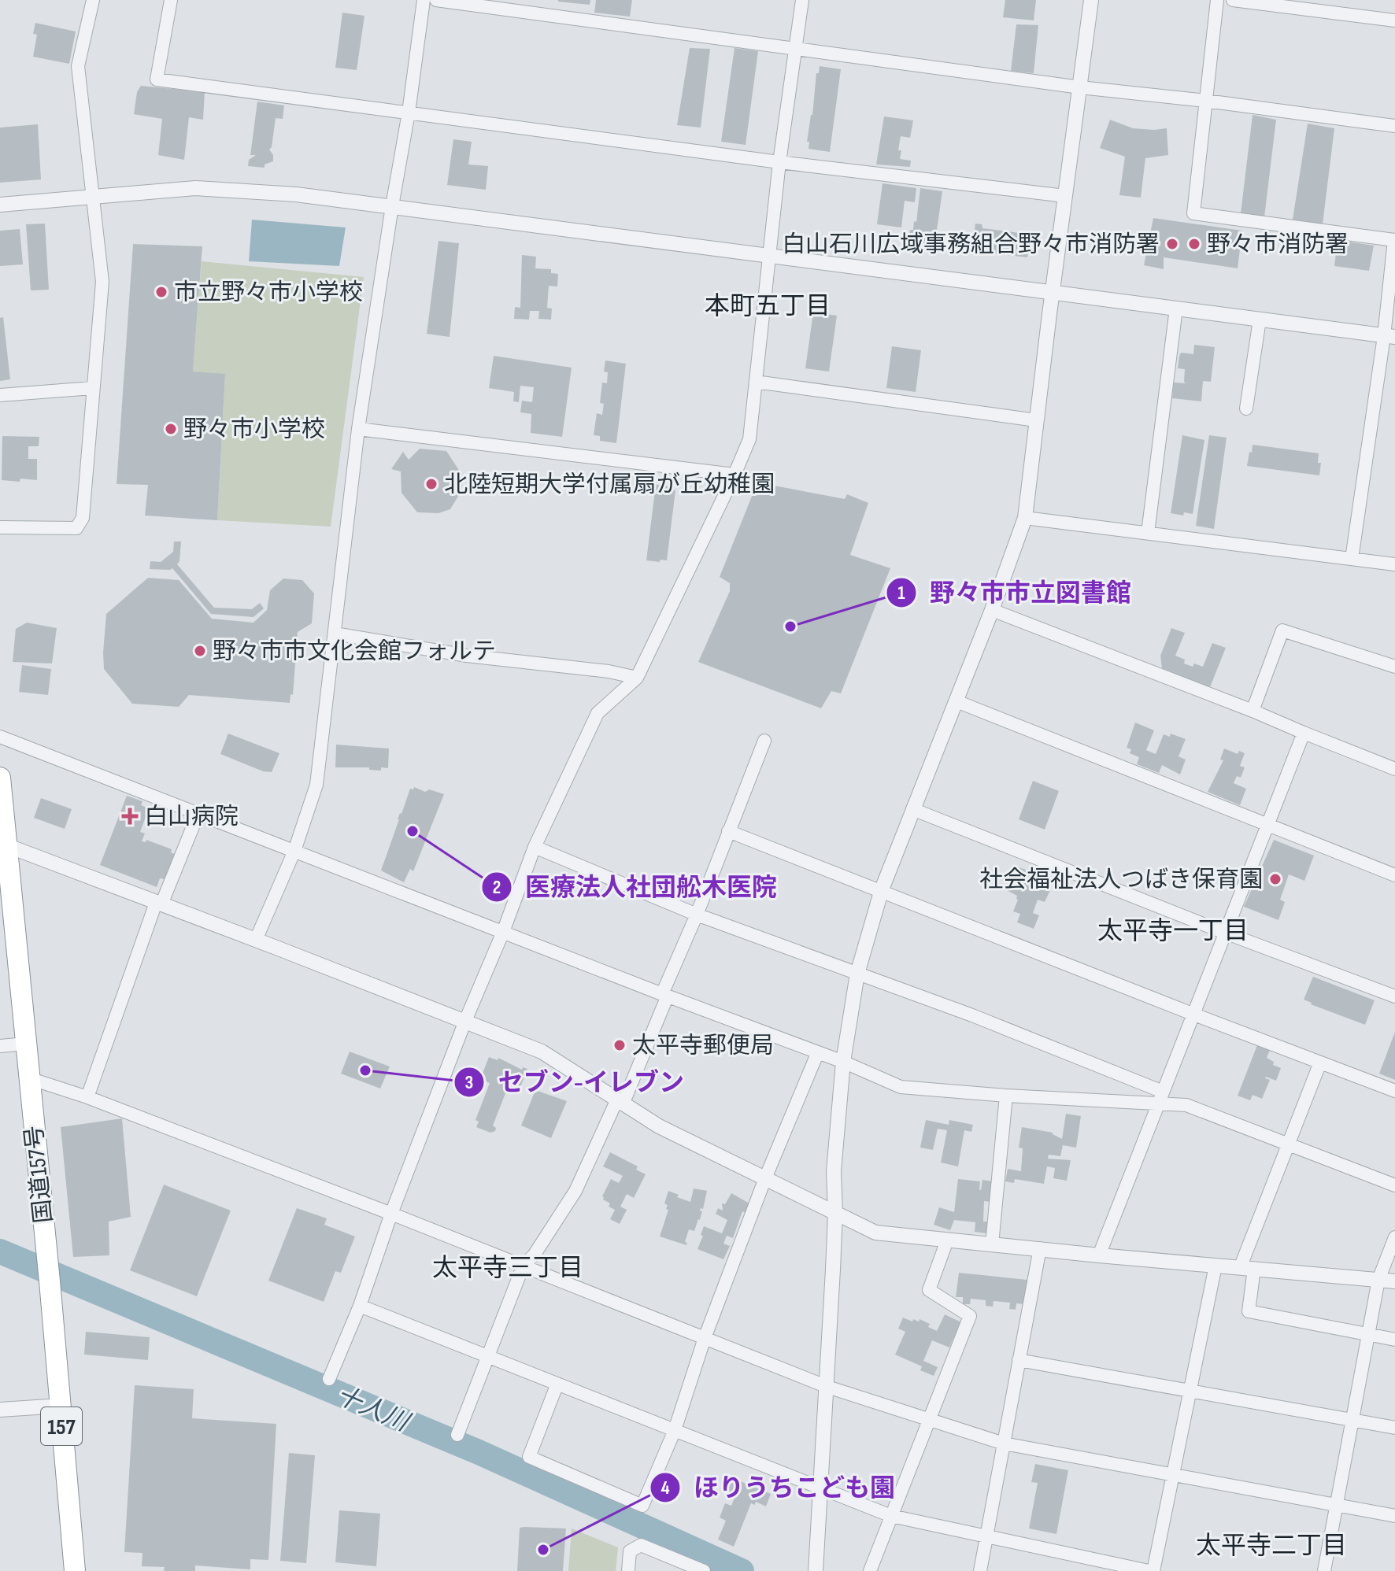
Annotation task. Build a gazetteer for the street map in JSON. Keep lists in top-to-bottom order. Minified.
{"streets":{"highway":["国道157号","157"]},"districts":["本町五丁目","太平寺一丁目","太平寺三丁目","太平寺二丁目"],"water":["十人川"],"places":{"other":["白山石川広域事務組合野々市消防署","野々市消防署","市立野々市小学校","野々市小学校","北陸短期大学付属扇が丘幼稚園","野々市市立図書館","野々市市文化会館フォルテ","医療法人社団舩木医院","社会福祉法人つばき保育園","太平寺郵便局","セブン-イレブン","ほりうちこども園"],"health":["白山病院"]}}
